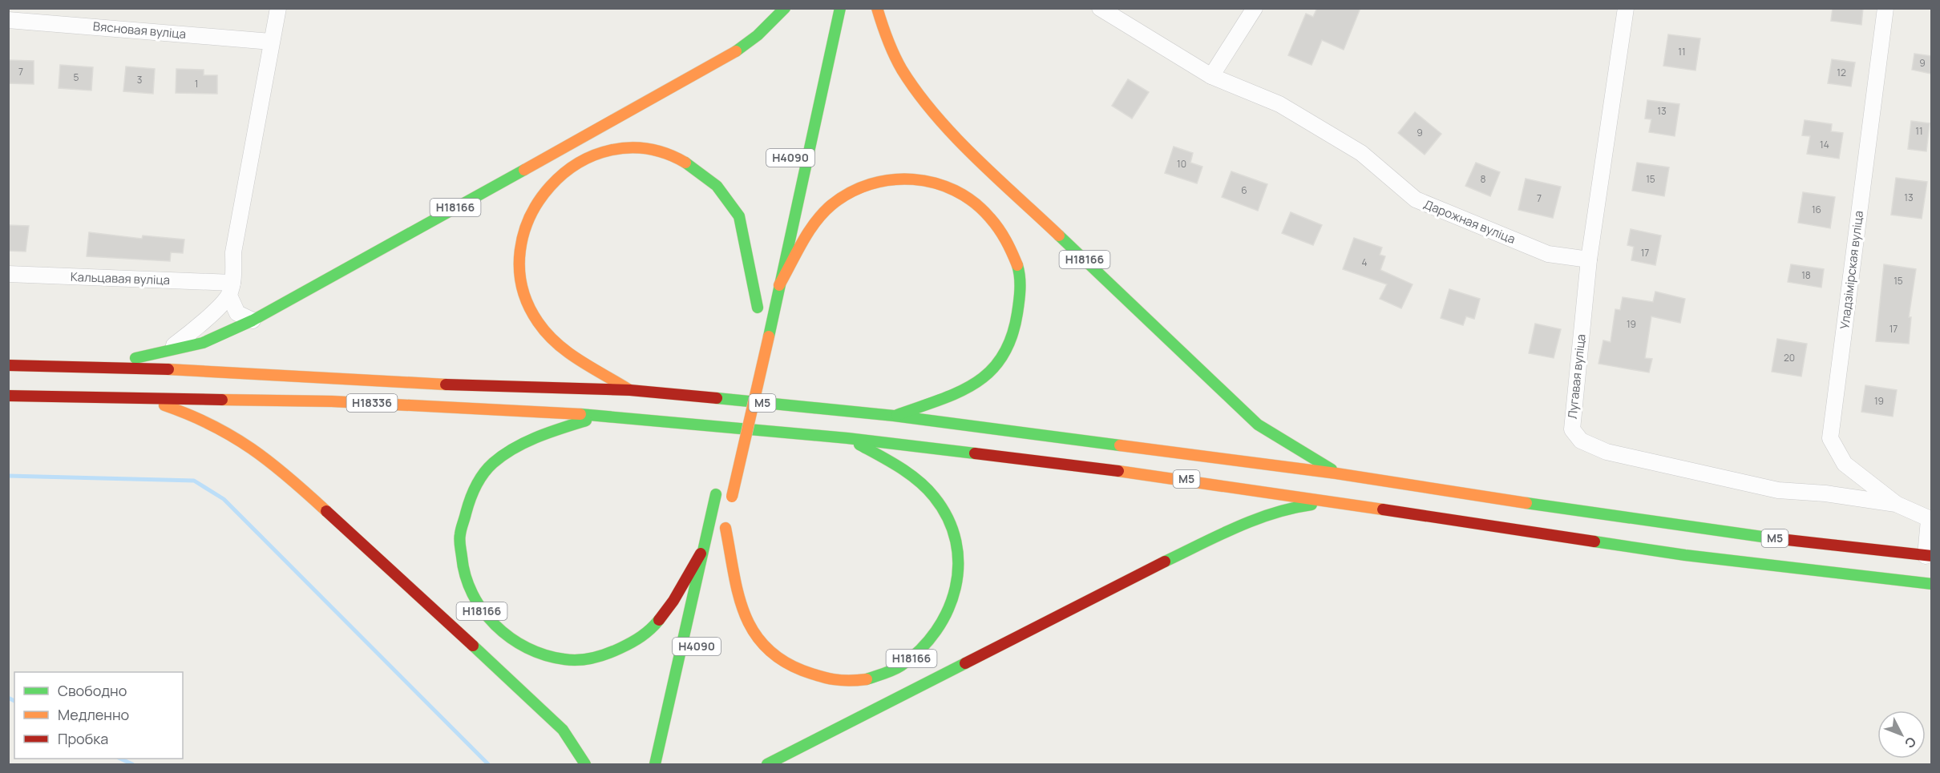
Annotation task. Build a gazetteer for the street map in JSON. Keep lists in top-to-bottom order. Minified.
{"streets":{"main road":["Н4090","Н18166","Н18336","М5"],"street":["Вясновая вуліца","Дарожная вуліца","Уладзімірская вуліца","Кальцавая вуліца","Лугавая вуліца"]},"crossings":[["Н4090","Н18166"],["Н18166","Н18336"],["Н18166","М5"],["Дарожная вуліца","Лугавая вуліца"],["Уладзімірская вуліца","Лугавая вуліца"],["Н18336","М5"]],"house_numbers":["11","9","7","12","5","3","1","13","11","9","14","10","8","15","6","13","7","16","17","4","18","15","19","17","20","19"],"legend":["Свободно","Медленно","Пробка"],"north":"bottom right"}
